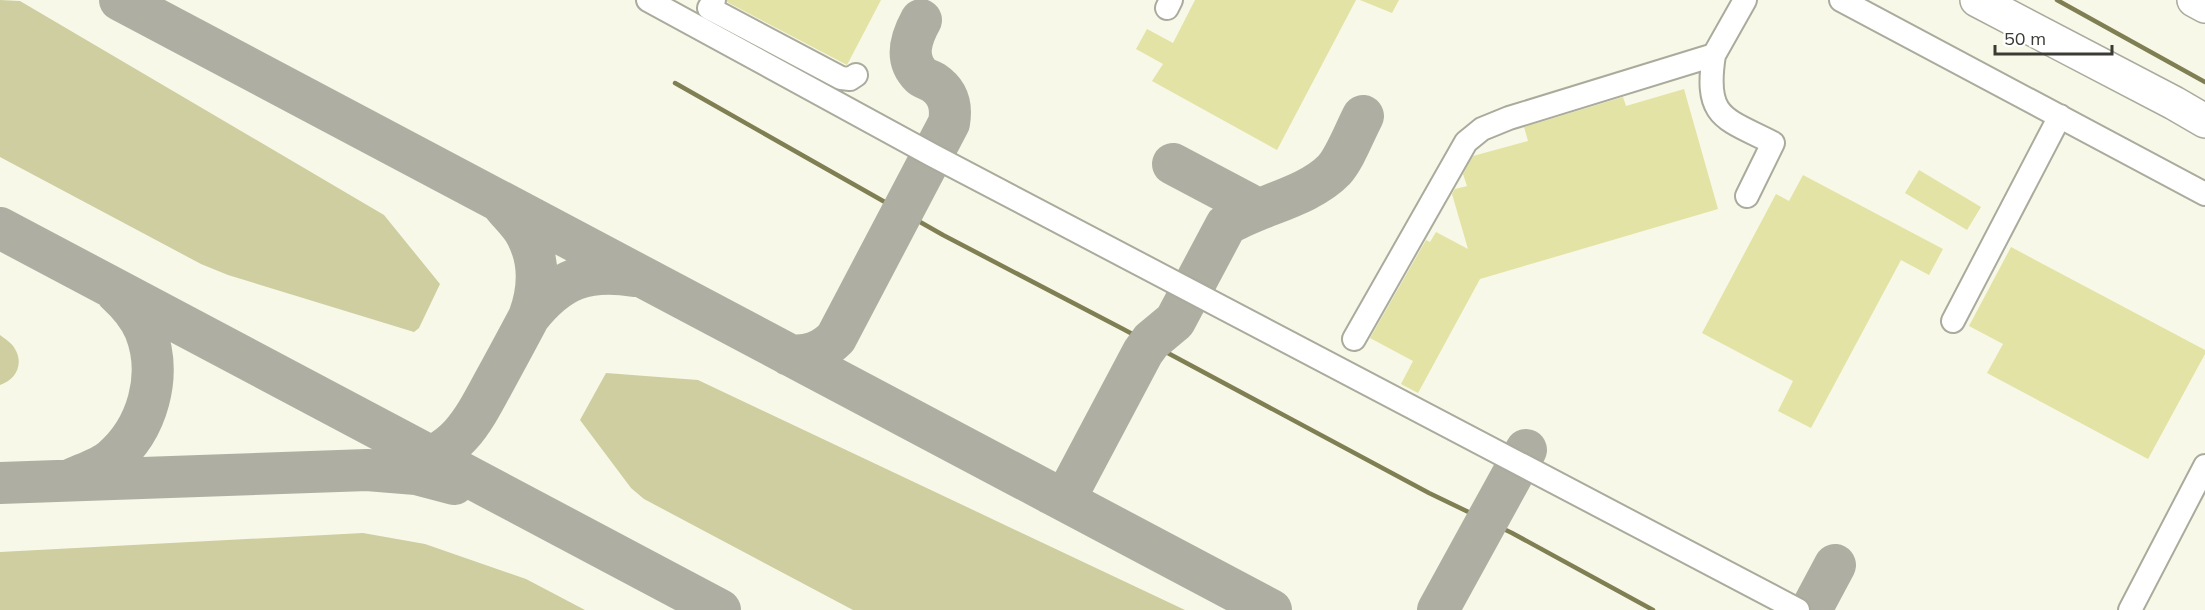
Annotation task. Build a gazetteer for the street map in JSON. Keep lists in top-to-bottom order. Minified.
{"scale_bar":"50 m"}
